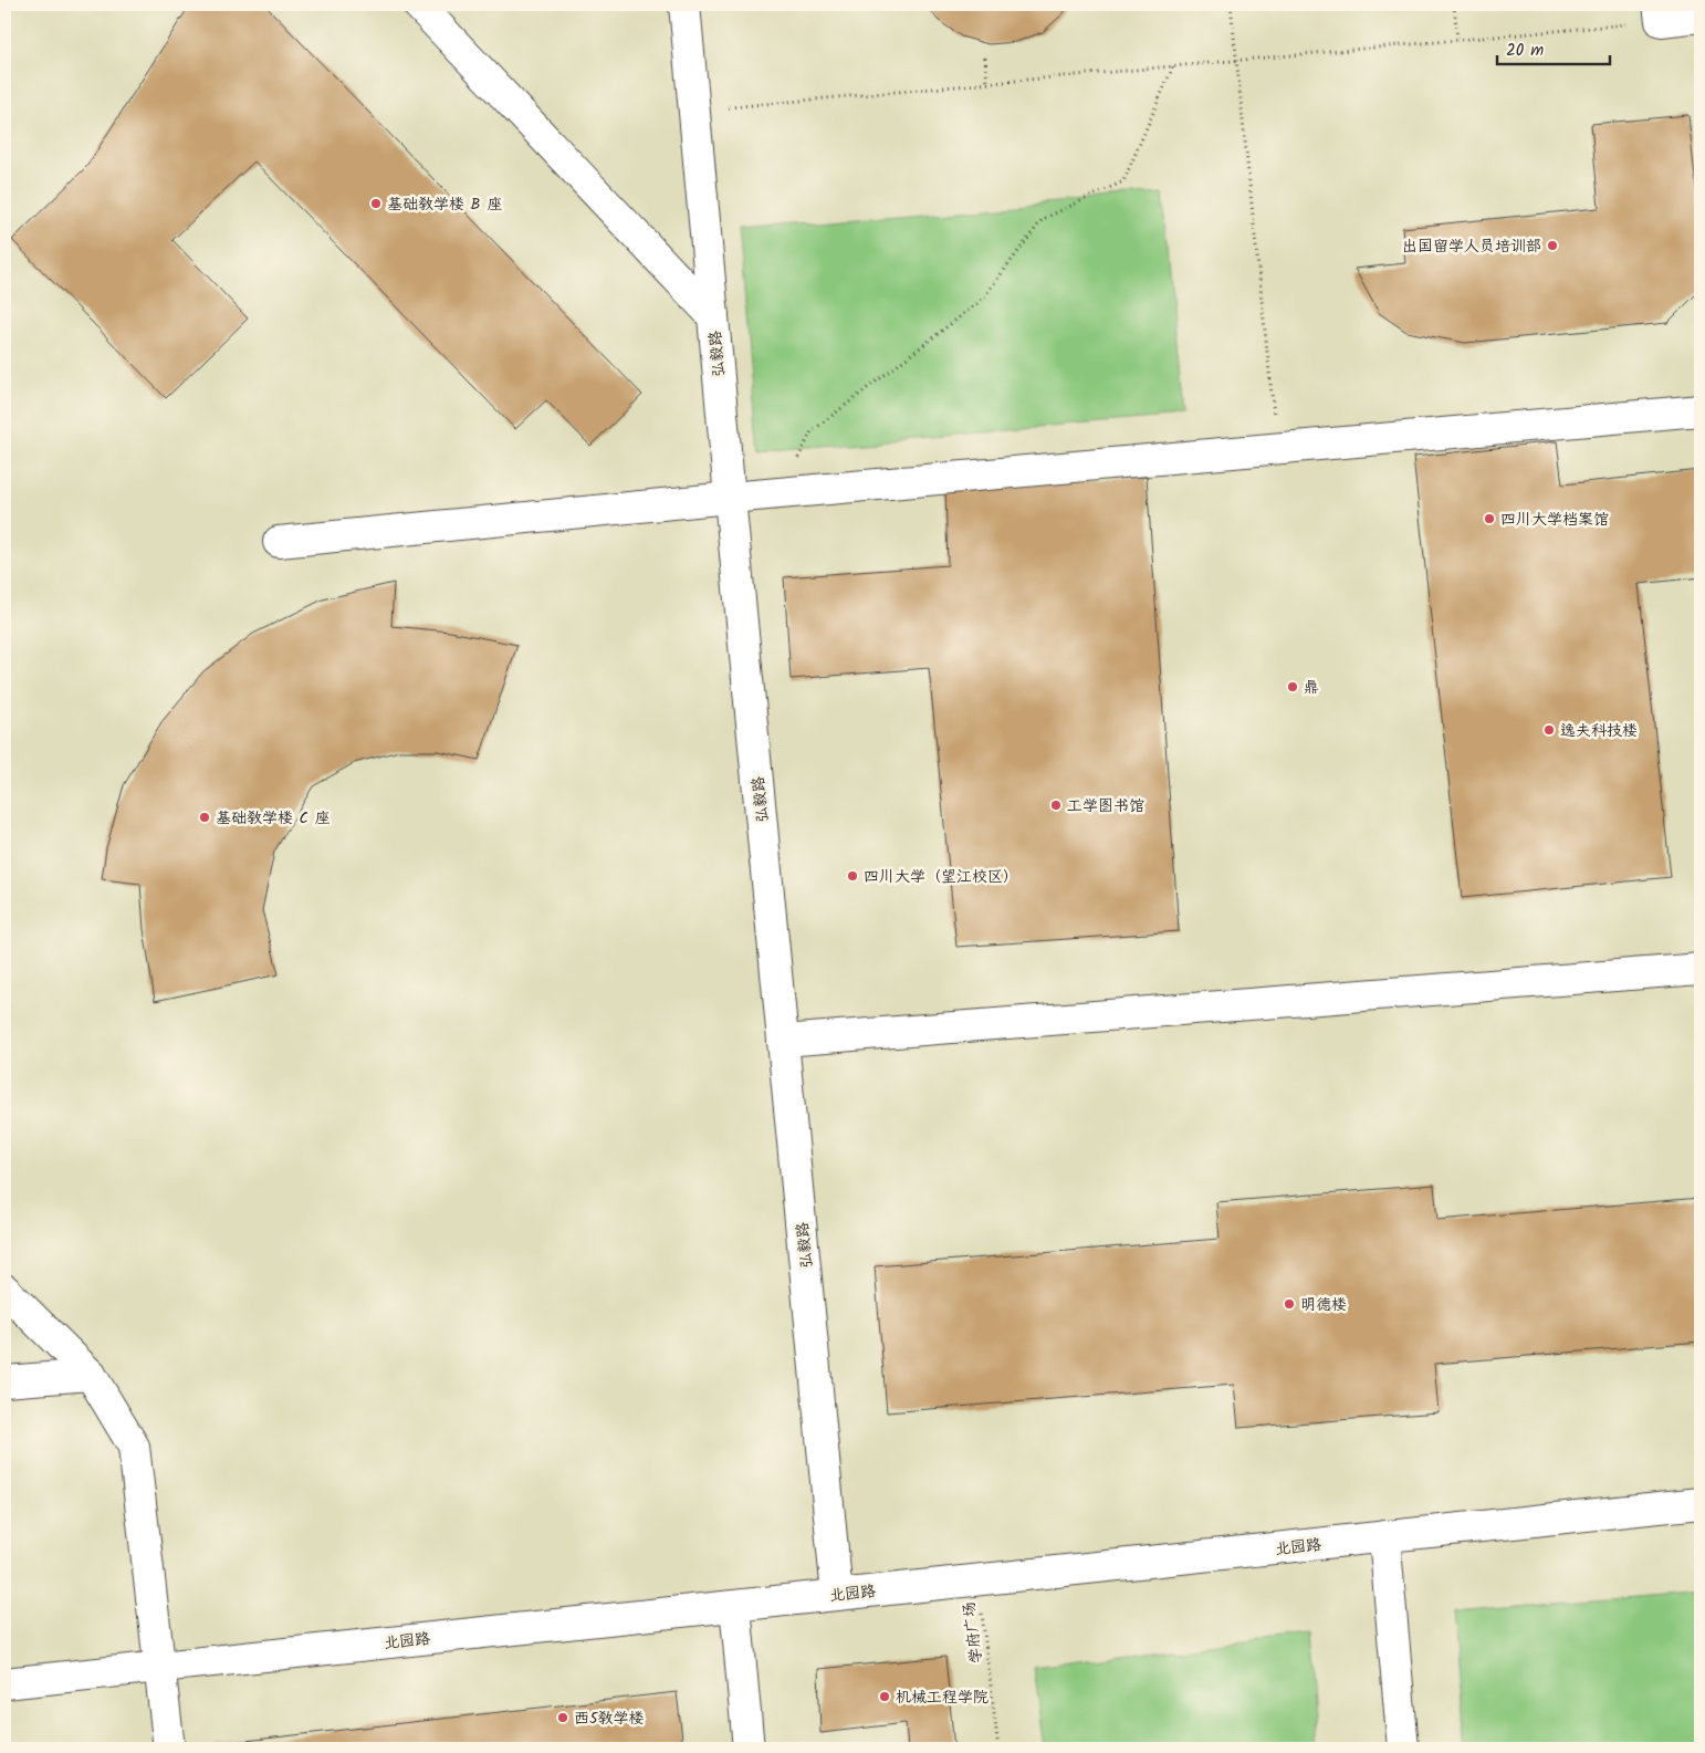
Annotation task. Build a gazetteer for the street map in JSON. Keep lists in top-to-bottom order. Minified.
{"streets":{"street":["弘毅路","北园路"],"path":["学府广场"]},"crossings":[["弘毅路","北园路"],["北园路","学府广场"]],"places":["基础教学楼 B 座","出国留学人员培训部","四川大学档案馆","鼎","逸夫科技楼","工学图书馆","基础教学楼 C 座","四川大学（望江校区）","明德楼","机械工程学院","西5教学楼"],"scale_bar":"20 m"}
